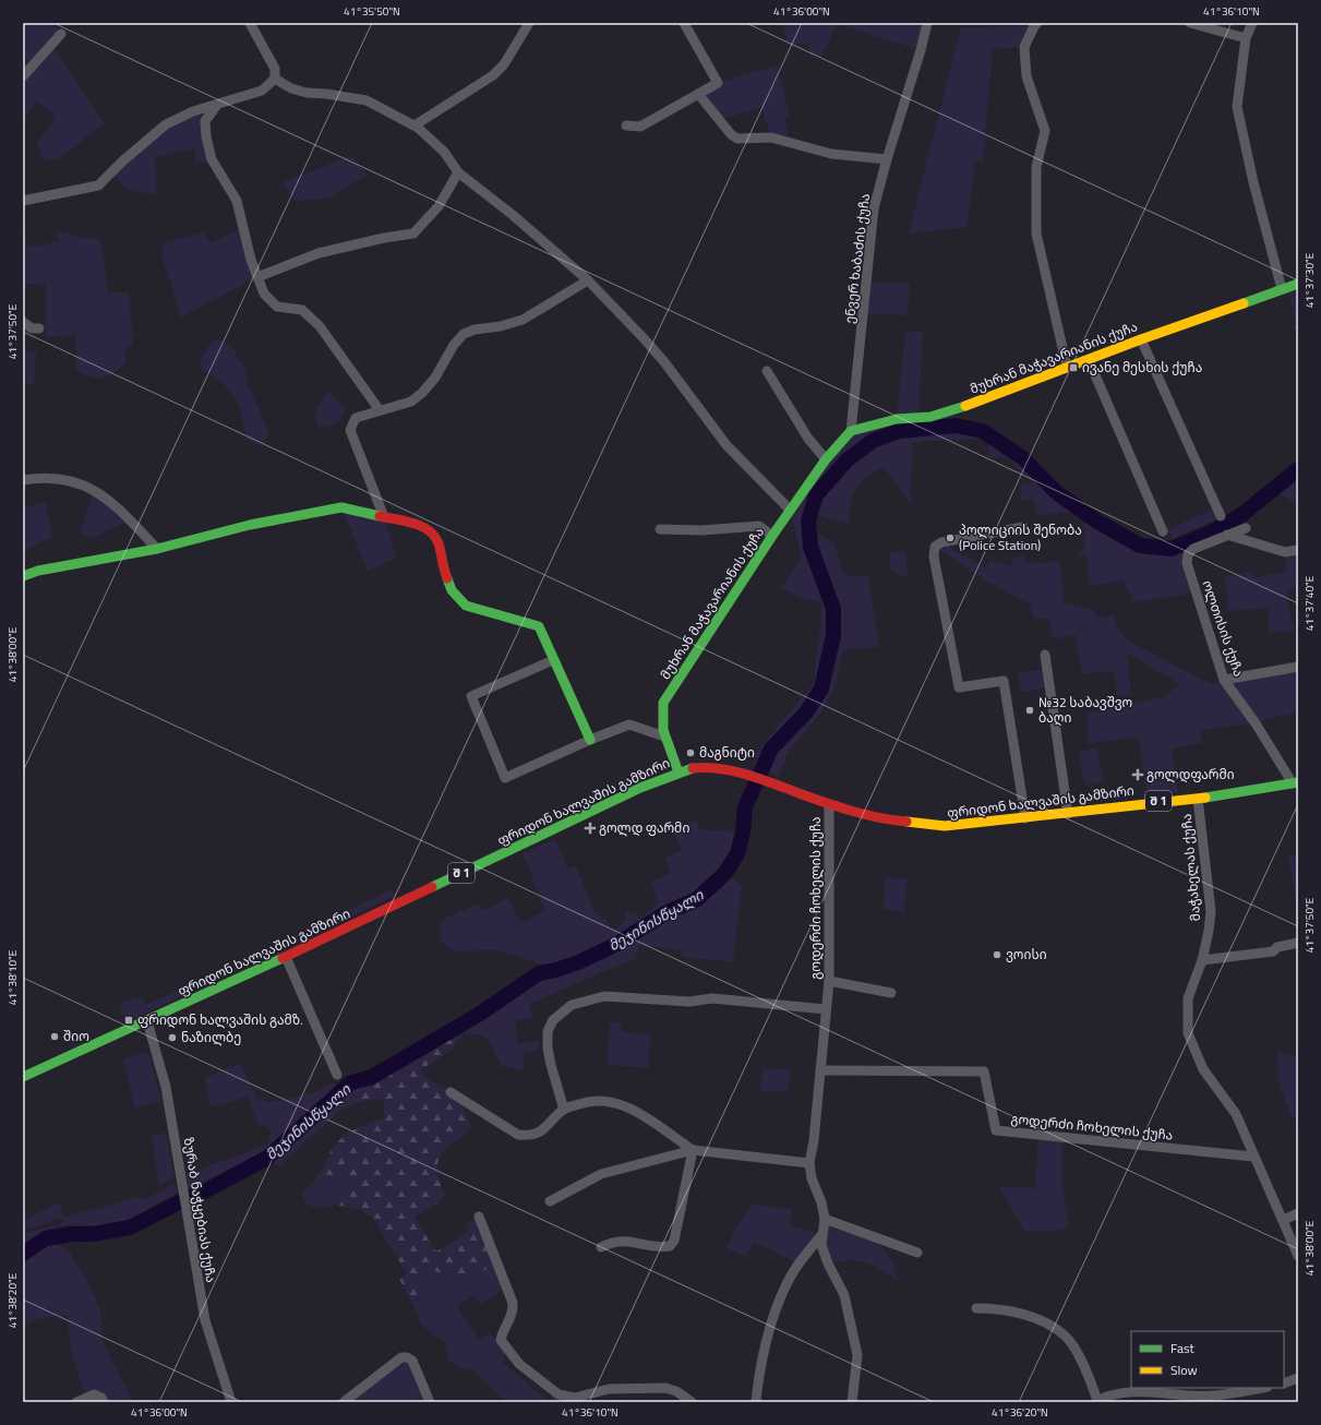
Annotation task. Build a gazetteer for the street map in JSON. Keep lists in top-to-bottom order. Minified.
{"streets":{"main road":["მუხრან მაჭავარიანის ქუჩა","შ 1","ფრიდონ ხალვაშის გამზირი"],"street":["ენვერ ხაბაძის ქუჩა","ოლთისის ქუჩა","მაჭახელას ქუჩა","გოდერძი ჩოხელის ქუჩა","ზურაბ ნაჭყებიას ქუჩა"]},"crossings":[["ენვერ ხაბაძის ქუჩა","მუხრან მაჭავარიანის ქუჩა"],["მუხრან მაჭავარიანის ქუჩა","ფრიდონ ხალვაშის გამზირი"],["ოლთისის ქუჩა","ფრიდონ ხალვაშის გამზირი"],["ფრიდონ ხალვაშის გამზირი","მაჭახელას ქუჩა"],["ფრიდონ ხალვაშის გამზირი","გოდერძი ჩოხელის ქუჩა"],["ფრიდონ ხალვაშის გამზირი","ზურაბ ნაჭყებიას ქუჩა"],["მაჭახელას ქუჩა","გოდერძი ჩოხელის ქუჩა"]],"water":["მეჯინისწყალი"],"places":{"transit":["ივანე მესხის ქუჩა","ფრიდონ ხალვაშის გამზ."],"other":["პოლიციის შენობა (Police Station)","№32 საბავშვო ბაღი","მაგნიტი","ვოისი","შიო","ნაზილბე"],"health":["გოლდფარმი","გოლდ ფარმი"]},"legend":["Fast","Slow"],"coordinates":["41°35'50\"N","41°36'00\"N","41°36'10\"N","41°37'30\"E","41°37'50\"E","41°37'40\"E","41°38'00\"E","41°38'10\"E","41°38'20\"E","41°36'20\"N"]}
